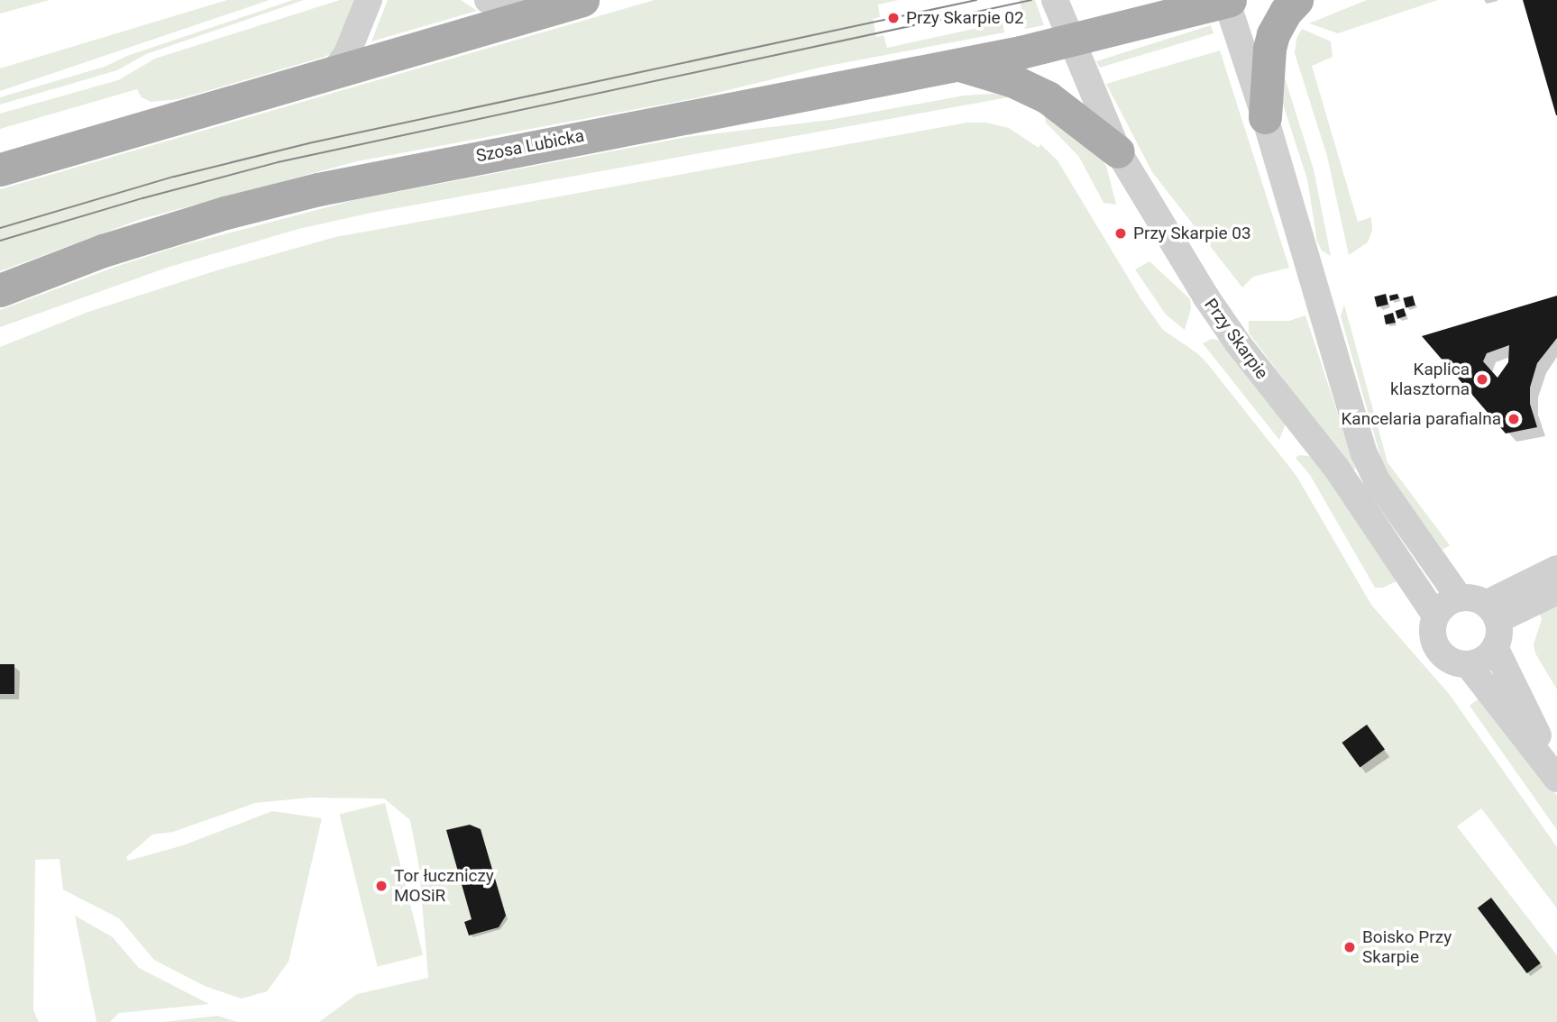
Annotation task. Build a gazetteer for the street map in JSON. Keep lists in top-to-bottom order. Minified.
{"streets":{"main road":["Szosa Lubicka"],"street":["Przy Skarpie"]},"crossings":[["Szosa Lubicka","Przy Skarpie"]],"places":["Przy Skarpie 02","Przy Skarpie 03","Kaplica klasztorna","Kancelaria parafialna","Tor łuczniczy MOSiR","Boisko Przy Skarpie"]}
